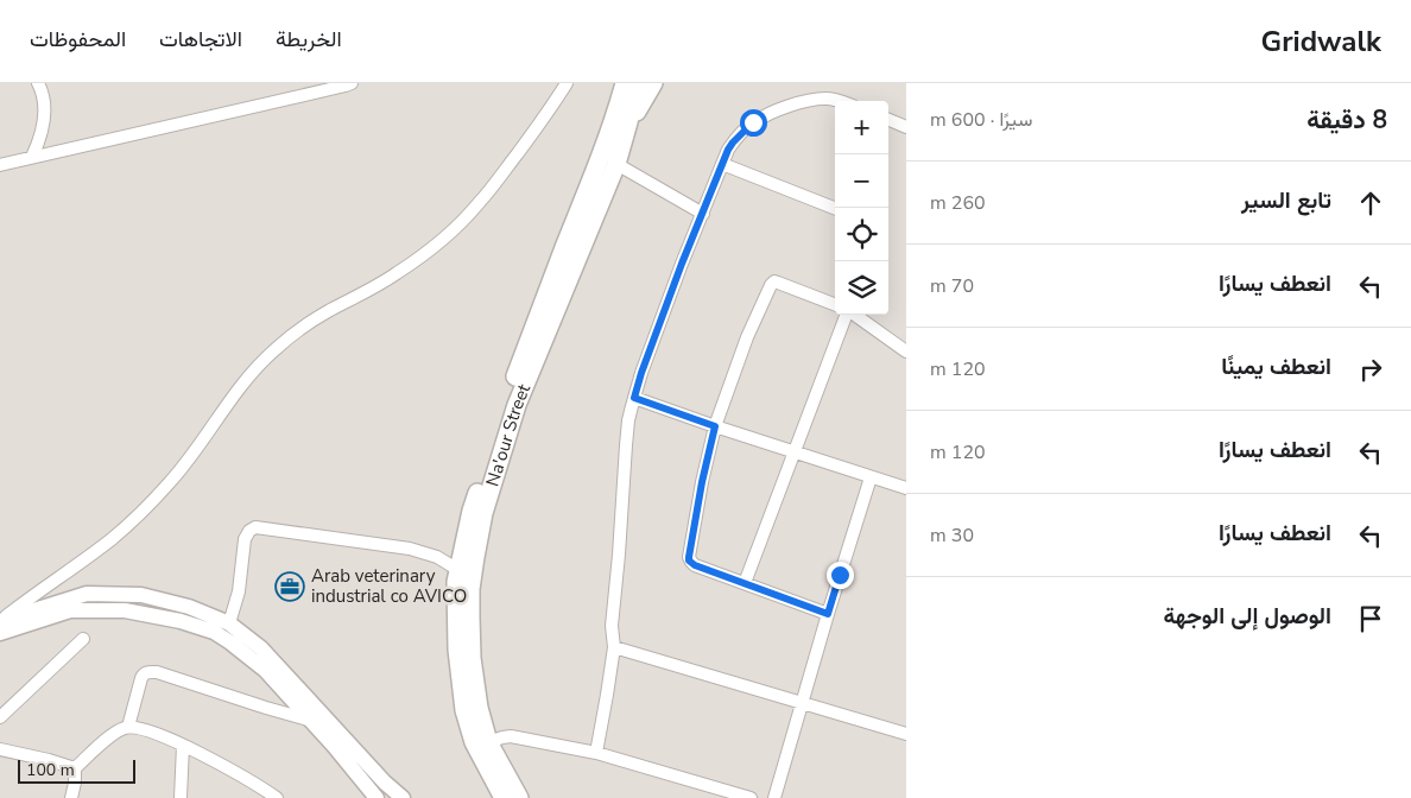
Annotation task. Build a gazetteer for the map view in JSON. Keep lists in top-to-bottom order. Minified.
{"streets":{"highway":["Na'our Street"]},"places":{"office":["Arab veterinary industrial co AVICO"]},"scale_bar":"100 m","page":{"header":"Gridwalk","nav":["الخريطة","الاتجاهات","المحفوظات"],"heading":["8 دقيقة","سيرًا · 600 m"],"map_buttons":["+","−"],"list":[["تابع السير","260 m"],["انعطف يسارًا","70 m"],["انعطف يمينًا","120 m"],["انعطف يسارًا","120 m"],["انعطف يسارًا","30 m"],"الوصول إلى الوجهة"],"scale":"100 m"}}
